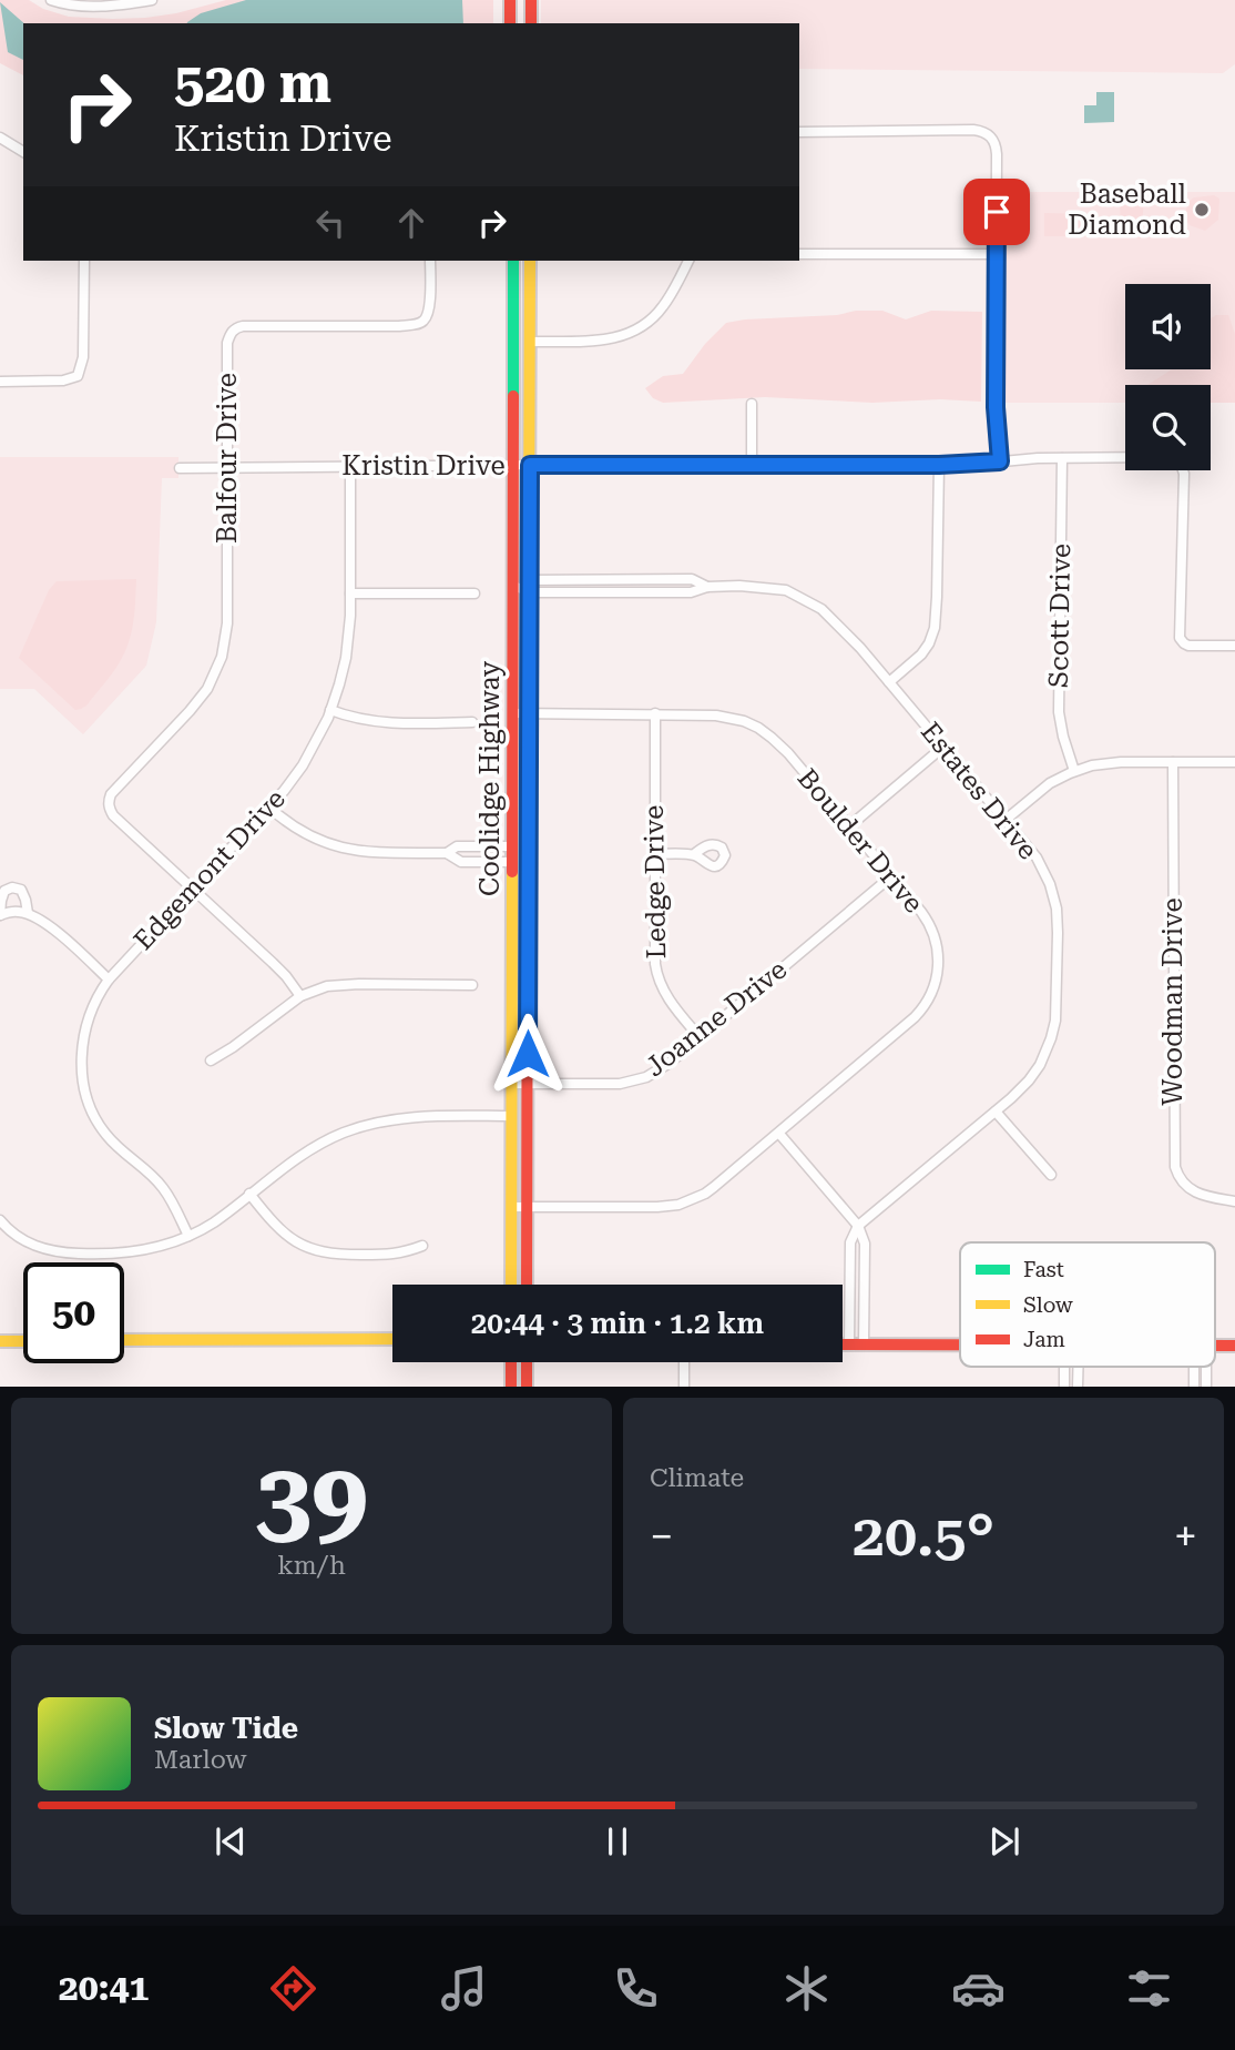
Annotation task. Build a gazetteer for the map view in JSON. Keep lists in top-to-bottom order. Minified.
{"streets":{"main road":["Coolidge Highway"],"street":["Balfour Drive","Kristin Drive","Scott Drive","Estates Drive","Boulder Drive","Edgemont Drive","Ledge Drive","Woodman Drive","Joanne Drive"]},"crossings":[["Balfour Drive","Kristin Drive"],["Balfour Drive","Edgemont Drive"],["Kristin Drive","Scott Drive"],["Kristin Drive","Coolidge Highway"],["Kristin Drive","Edgemont Drive"],["Coolidge Highway","Estates Drive"],["Coolidge Highway","Boulder Drive"],["Coolidge Highway","Joanne Drive"],["Boulder Drive","Ledge Drive"],["Boulder Drive","Joanne Drive"],["Ledge Drive","Joanne Drive"]],"places":["Baseball Diamond"],"legend":["Fast","Slow","Jam"],"page":{"turn":["520 m","Kristin Drive"],"limit":"50","trip":"20:44 · 3 min · 1.2 km","tile":[["39","km/h"],"Climate"],"heat":["−","20.5°","+"],"song":["Slow Tide","Marlow"],"tabs":"20:41"}}
